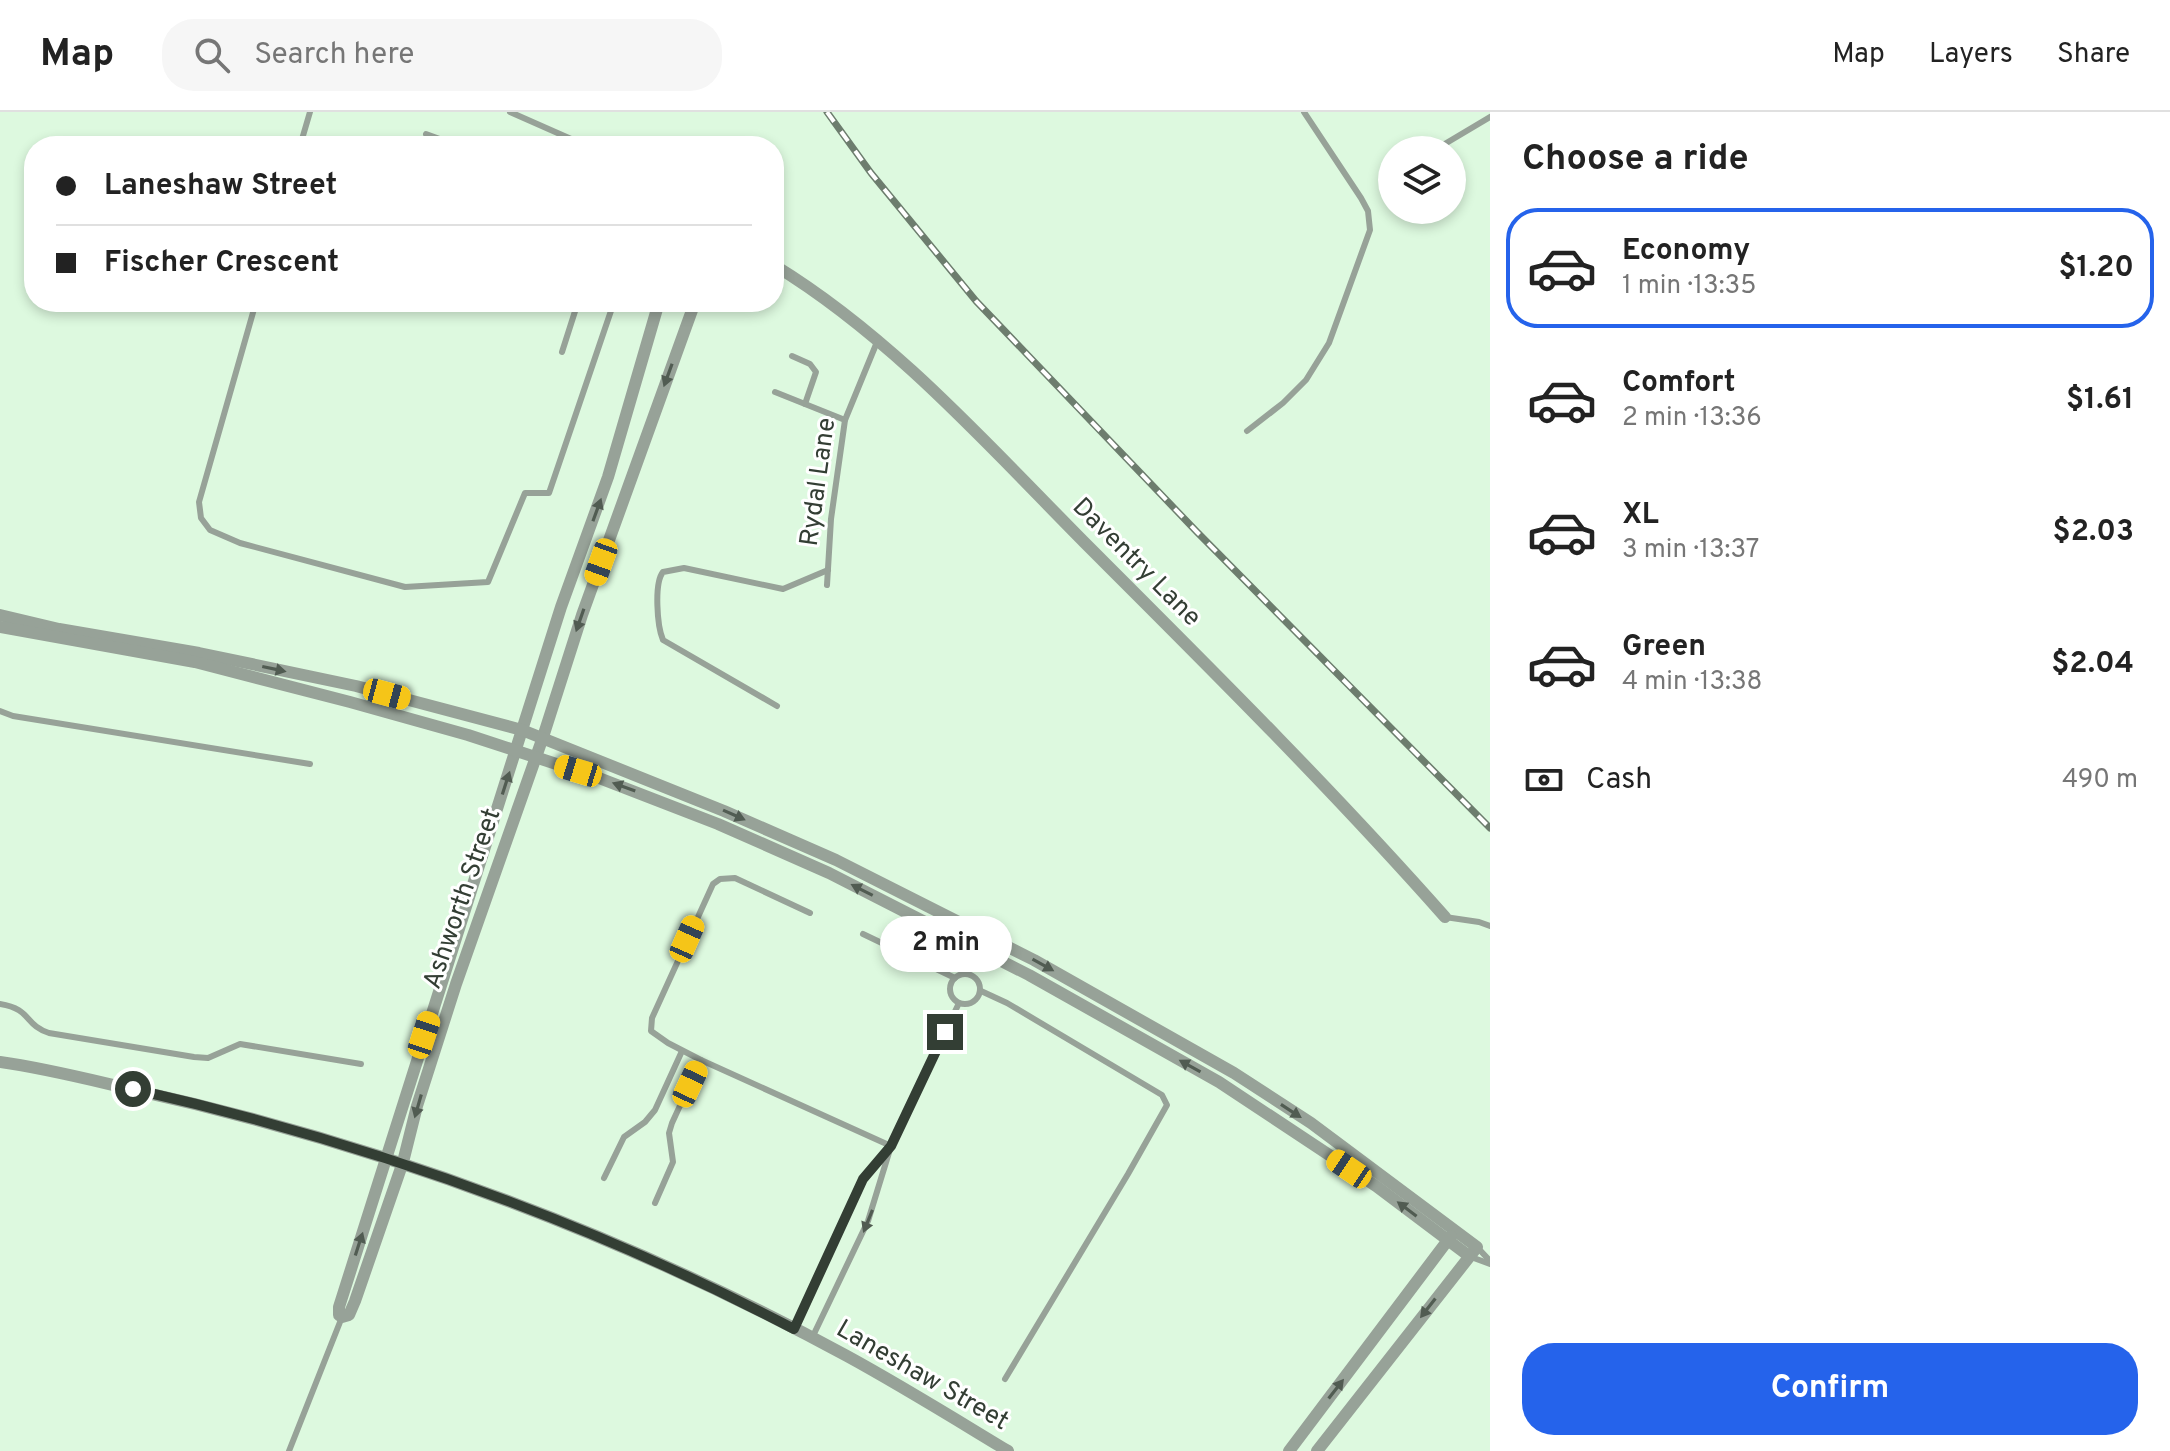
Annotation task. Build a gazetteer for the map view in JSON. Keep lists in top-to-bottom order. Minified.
{"streets":{"street":["Daventry Lane","Ashworth Street","Laneshaw Street"],"lane":["Rydal Lane"]},"crossings":[["Rydal Lane","Daventry Lane"],["Ashworth Street","Laneshaw Street"]],"page":{"header":"Map","search":"Search here","nav":["Map","Layers","Share"],"heading":"Choose a ride","banner":["Laneshaw Street","Fischer Crescent"],"list":[{"name":"Economy","note":"1 min · 13:35","value":"$1.20"},{"name":"Comfort","note":"2 min · 13:36","value":"$1.61"},{"name":"XL","note":"3 min · 13:37","value":"$2.03"},{"name":"Green","note":"4 min · 13:38","value":"$2.04"}],"pay":["Cash","490 m"],"bubble":"2 min","buttons":"Confirm"}}
